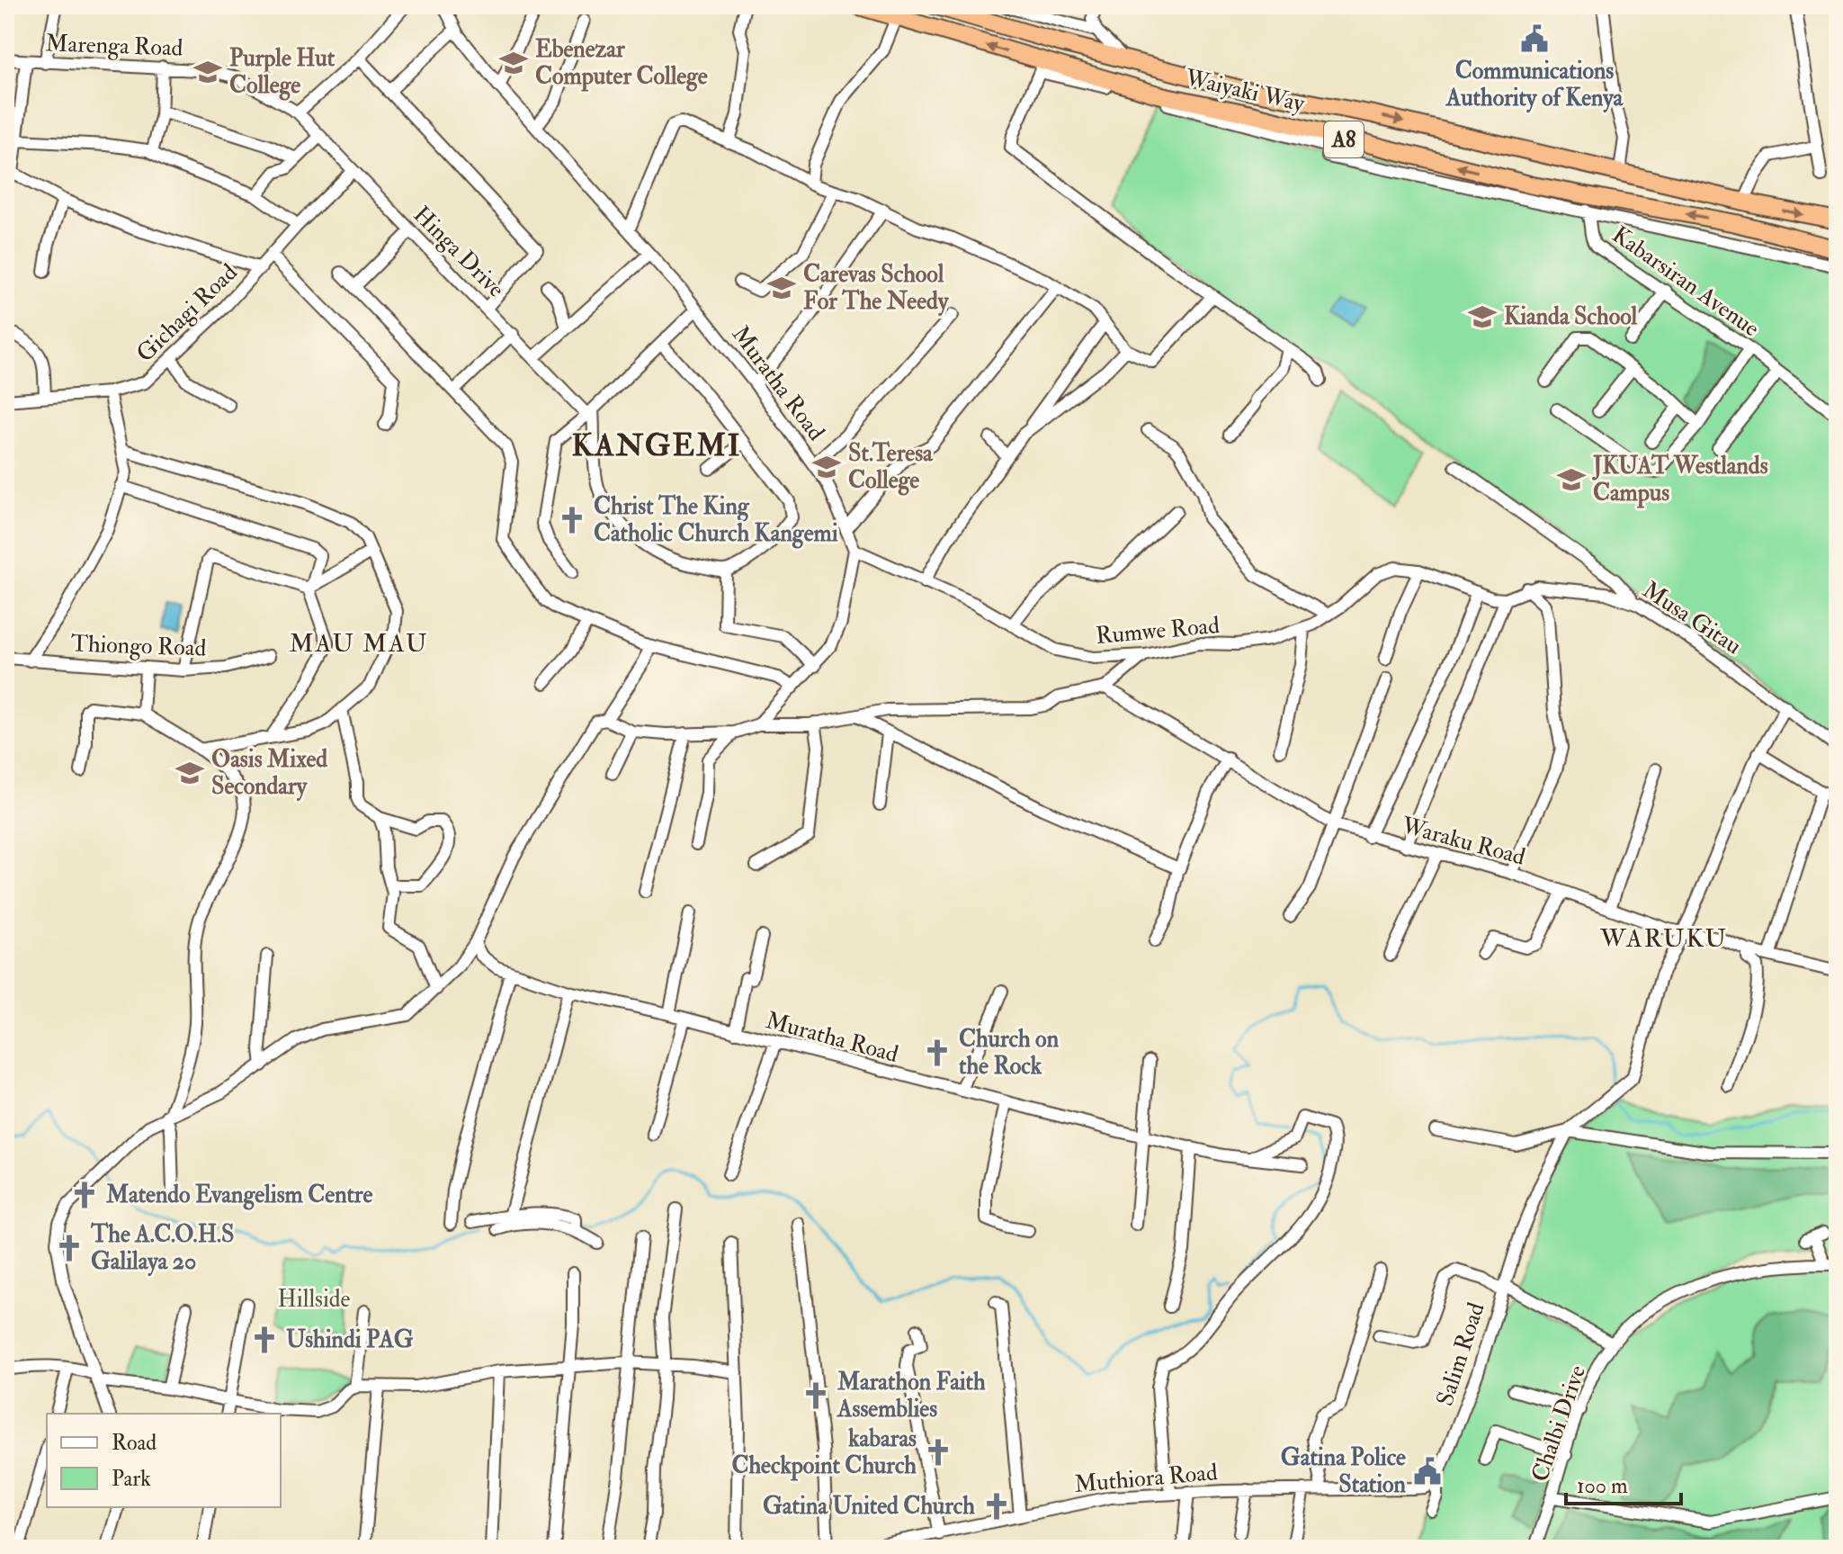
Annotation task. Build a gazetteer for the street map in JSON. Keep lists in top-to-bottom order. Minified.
{"streets":{"highway":["Waiyaki Way","A8"],"street":["Marenga Road","Hinga Drive","Kabarsiran Avenue","Gichagi Road","Muratha Road","Musa Gitau","Rumwe Road","Thiongo Road","Waraku Road","Salim Road","Chalbi Drive","Muthiora Road"]},"crossings":[["Marenga Road","Hinga Drive"],["Waiyaki Way","Kabarsiran Avenue"],["Hinga Drive","Gichagi Road"],["Muratha Road","Rumwe Road"],["Salim Road","Chalbi Drive"],["Salim Road","Muthiora Road"]],"districts":["KANGEMI","MAU MAU","WARUKU"],"parks":["Hillside"],"places":{"public building":["Communications Authority of Kenya","Gatina Police Station"],"school or university":["Ebenezar Computer College","Purple Hut College","Carevas School For The Needy","Kianda School","St.Teresa College","JKUAT Westlands Campus","Oasis Mixed Secondary"],"church":["Christ The King Catholic Church Kangemi","Church on the Rock","Matendo Evangelism Centre","The A.C.O.H.S Galilaya 20","Ushindi PAG","Marathon Faith Assemblies","kabaras Checkpoint Church","Gatina United Church"]},"legend":["Road","Park"],"scale_bar":"100 m"}
